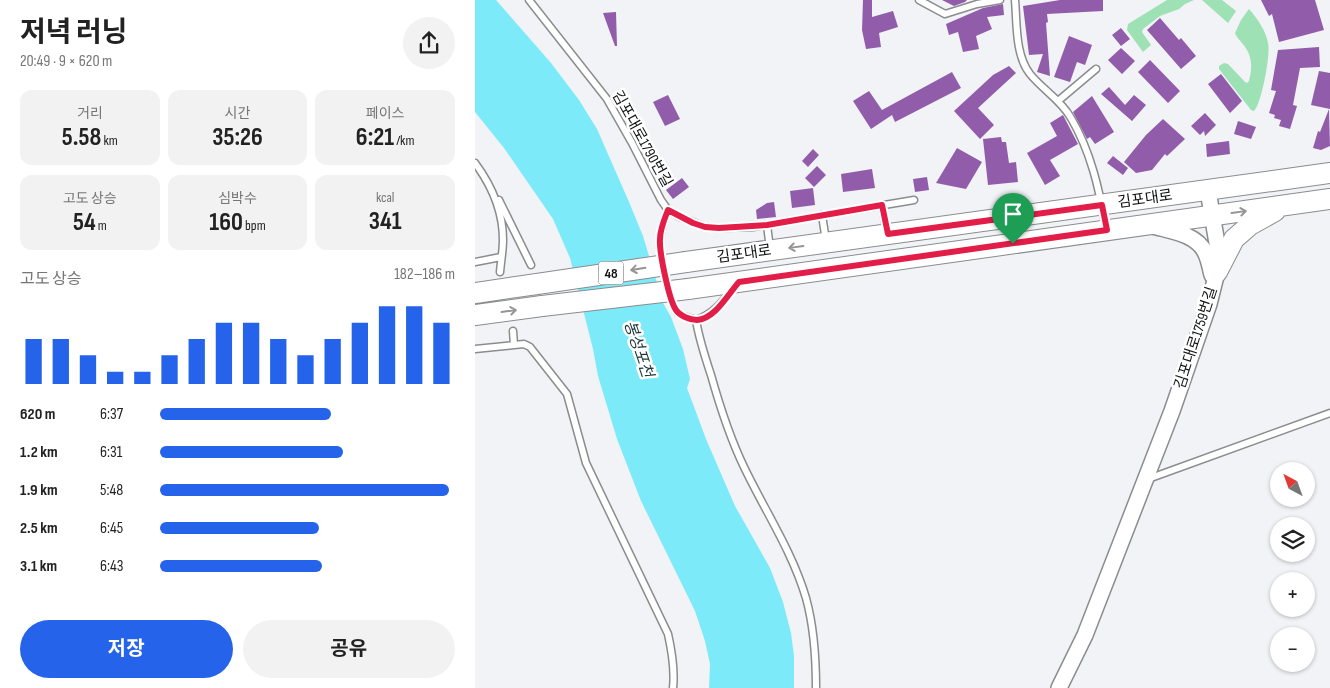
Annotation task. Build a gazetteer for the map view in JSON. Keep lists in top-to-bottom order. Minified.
{"streets":{"main road":["김포대로","48"],"street":["김포대로1759번길"],"lane":["김포대로1790번길"]},"crossings":[["김포대로","김포대로1759번길"]],"water":["봉성포천"],"north":"top left","page":{"heading":["저녁 러닝","20:49 · 9 × 620 m"],"stats":[["거리","5.58 km"],["시간","35:26"],["페이스","6:21 /km"],["고도 상승","54 m"],["심박수","160 bpm"],["kcal","341"]],"chart":["고도 상승","182–186 m"],"list":[{"name":"620 m","note":"6:37"},{"name":"1.2 km","note":"6:31"},{"name":"1.9 km","note":"5:48"},{"name":"2.5 km","note":"6:45"},{"name":"3.1 km","note":"6:43"}],"map_buttons":["+","−"],"buttons":["저장","공유"]}}
